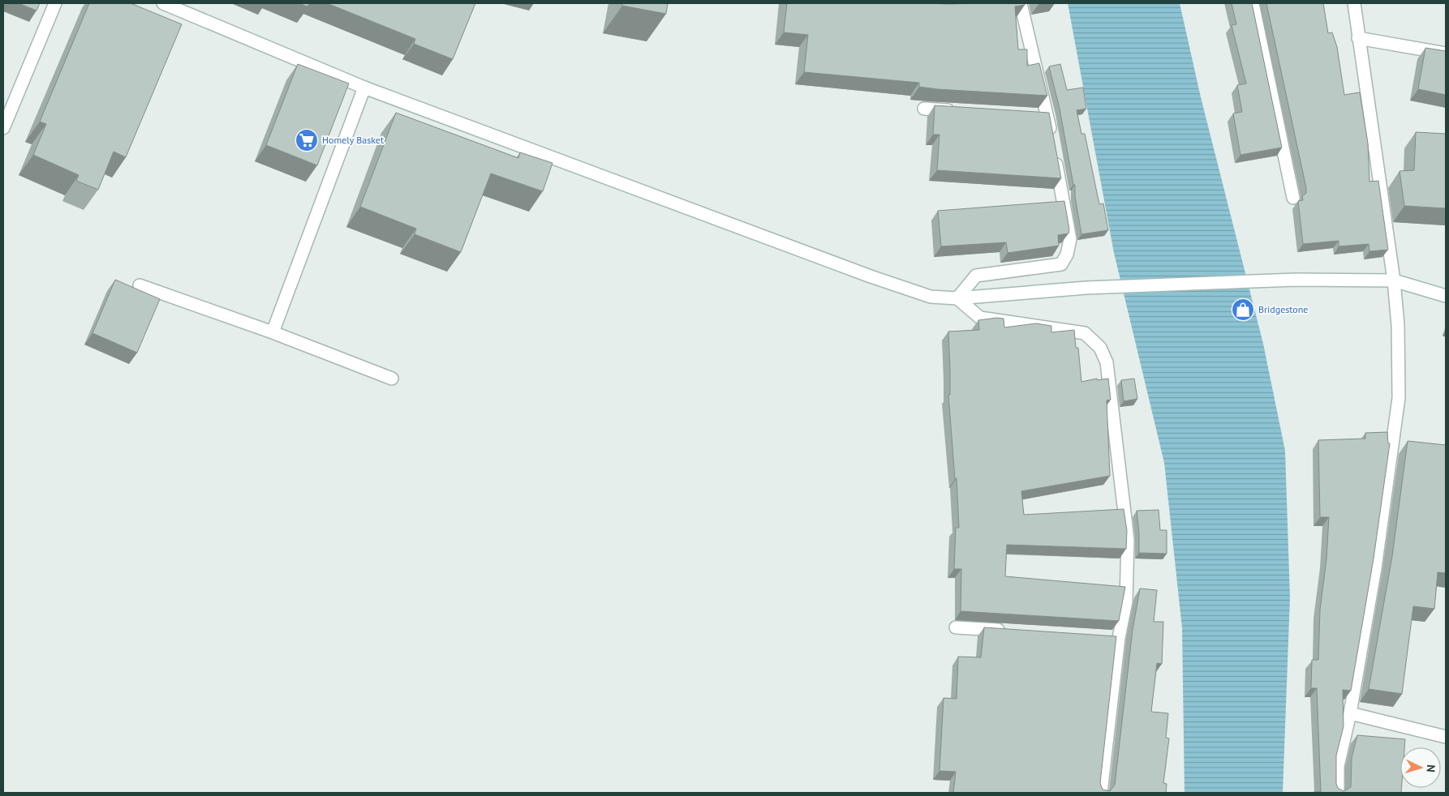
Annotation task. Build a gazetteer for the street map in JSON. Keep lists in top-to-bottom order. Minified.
{"places":{"supermarket":["Homely Basket"],"shop":["Bridgestone"]},"north":"right"}
